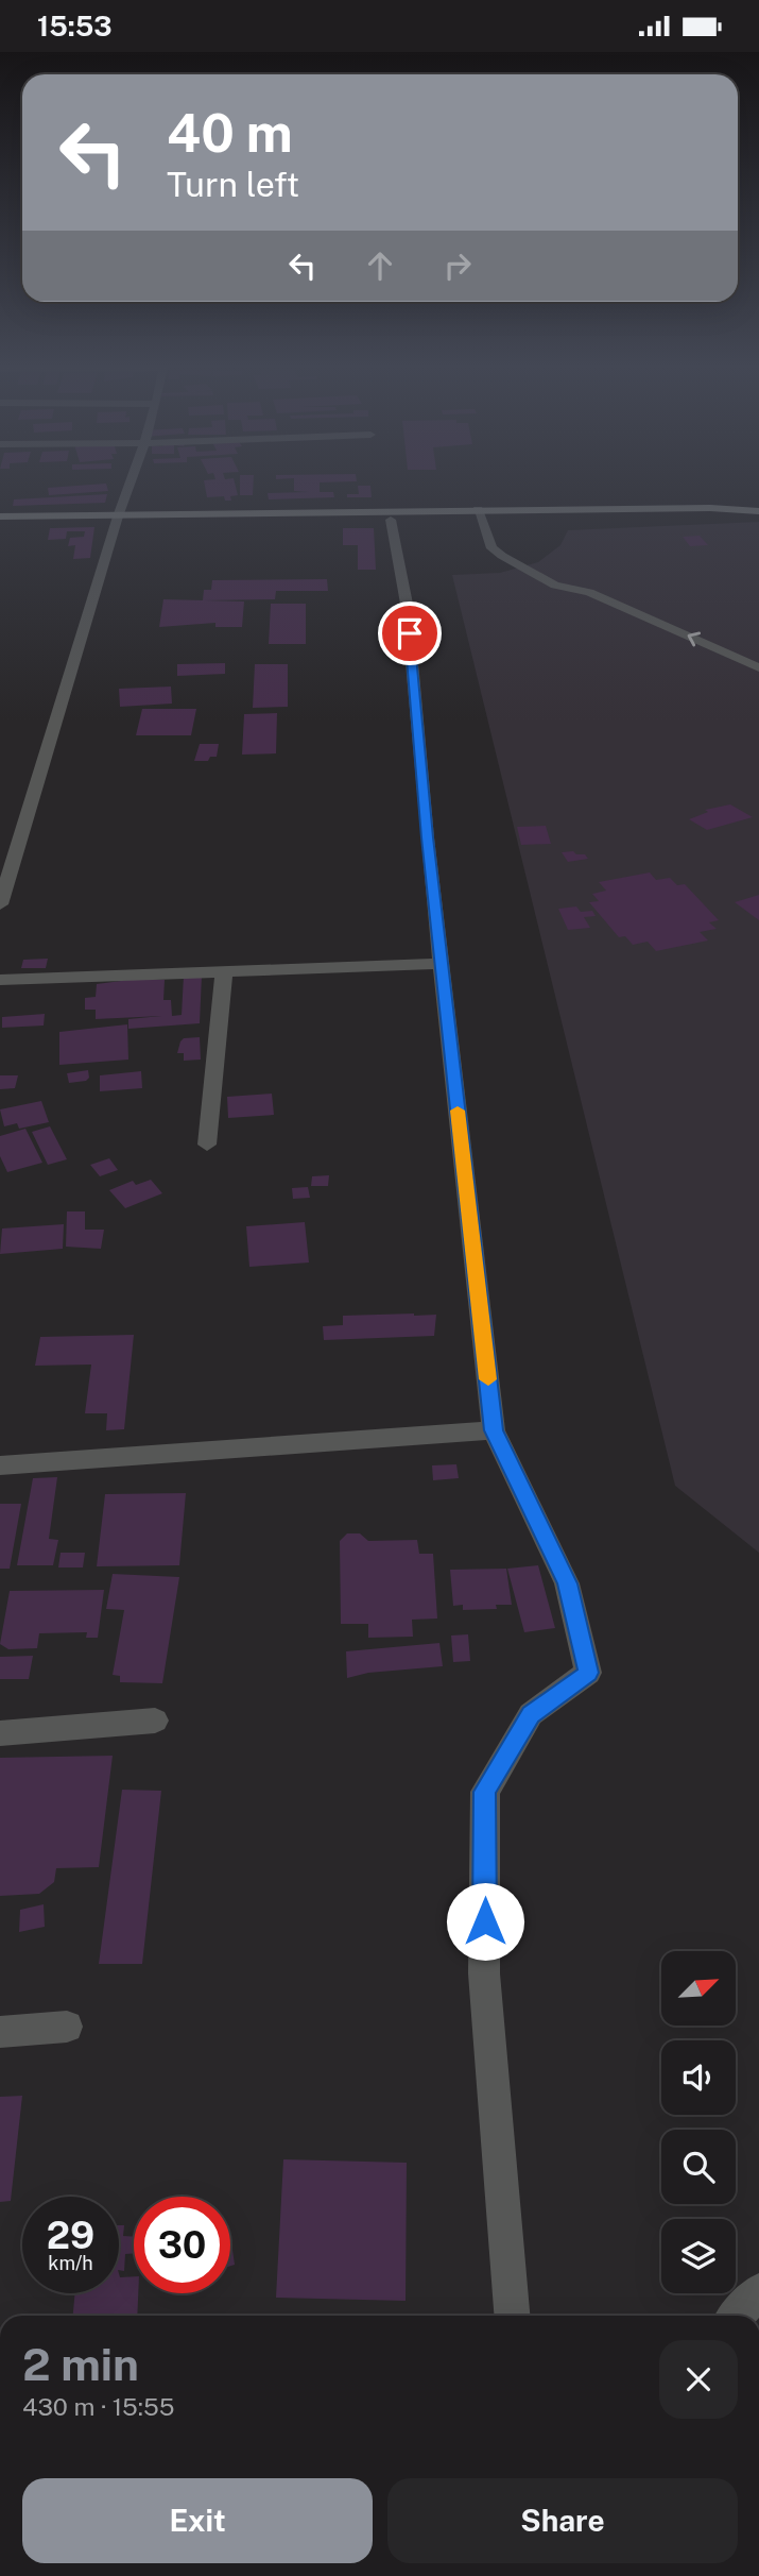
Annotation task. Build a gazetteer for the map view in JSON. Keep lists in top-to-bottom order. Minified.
{"north":"top right","page":{"status":"15:53","turn":["40 m","Turn left"],"speed":"29 km/h","limit":"30","heading":["2 min","430 m · 15:55"],"buttons":["Exit","Share"]}}
